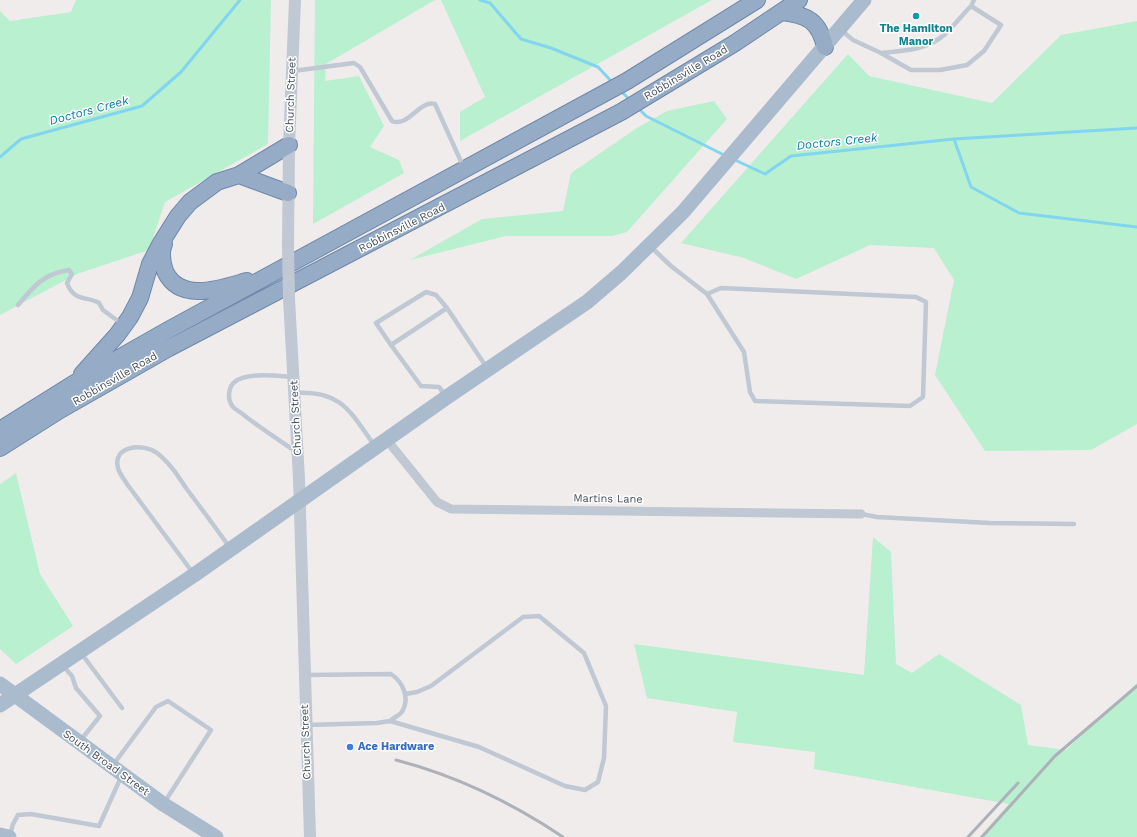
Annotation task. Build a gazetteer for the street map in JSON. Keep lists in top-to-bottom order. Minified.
{"streets":{"highway":["Robbinsville Road"],"main road":["South Broad Street"],"street":["Church Street","Martins Lane"]},"water":["Doctors Creek"],"places":["The Hamilton Manor","Ace Hardware"]}
